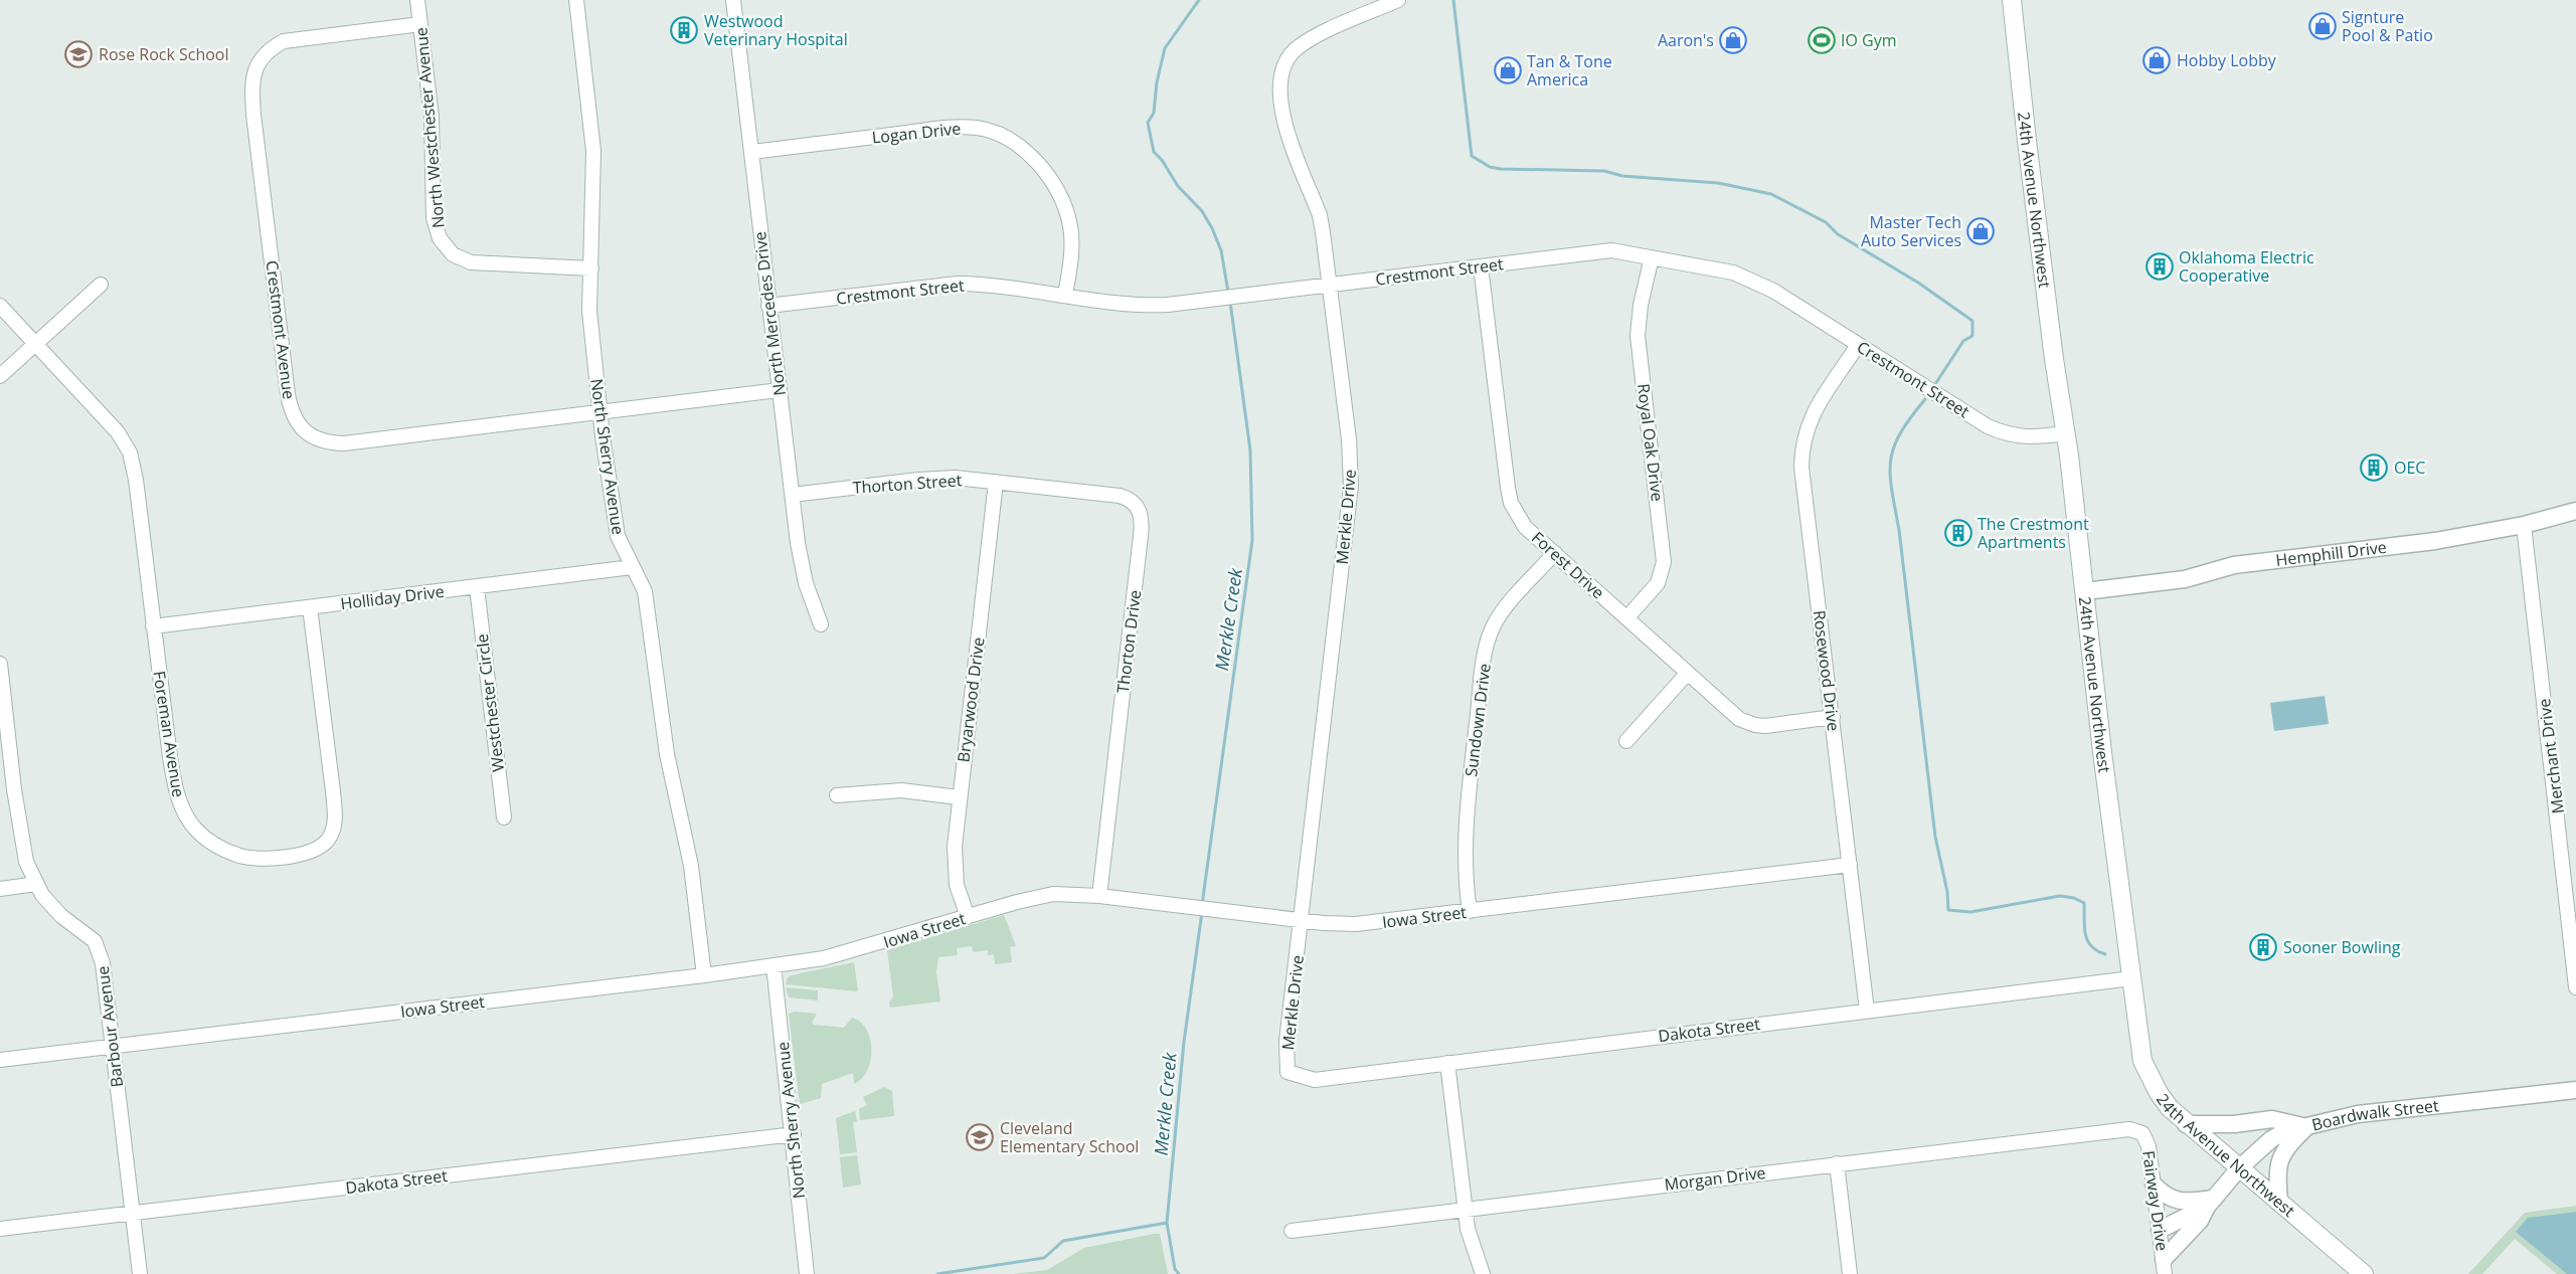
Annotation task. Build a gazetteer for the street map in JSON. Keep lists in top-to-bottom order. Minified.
{"streets":{"main road":["24th Avenue Northwest"],"street":["North Westchester Avenue","Logan Drive","Crestmont Street","North Mercedes Drive","Crestmont Avenue","Royal Oak Drive","North Sherry Avenue","Thorton Street","Merkle Drive","Hemphill Drive","Forest Drive","Holliday Drive","Thorton Drive","Rosewood Drive","Bryarwood Drive","Westchester Circle","Sundown Drive","Foreman Avenue","Merchant Drive","Iowa Street","Barbour Avenue","Dakota Street","Boardwalk Street","Morgan Drive","Fairway Drive"]},"crossings":[["North Westchester Avenue","Crestmont Avenue"],["North Westchester Avenue","North Sherry Avenue"],["Logan Drive","Crestmont Street"],["Logan Drive","North Mercedes Drive"],["24th Avenue Northwest","Crestmont Street"],["24th Avenue Northwest","Hemphill Drive"],["24th Avenue Northwest","Dakota Street"],["24th Avenue Northwest","Boardwalk Street"],["Crestmont Street","North Mercedes Drive"],["Crestmont Street","Royal Oak Drive"],["Crestmont Street","Merkle Drive"],["Crestmont Street","Forest Drive"],["Crestmont Street","Rosewood Drive"],["North Mercedes Drive","Crestmont Avenue"],["North Mercedes Drive","Thorton Street"],["Crestmont Avenue","North Sherry Avenue"],["Royal Oak Drive","Forest Drive"],["North Sherry Avenue","Holliday Drive"],["North Sherry Avenue","Iowa Street"],["North Sherry Avenue","Dakota Street"],["Thorton Street","Thorton Drive"],["Thorton Street","Bryarwood Drive"],["Merkle Drive","Iowa Street"],["Merkle Drive","Dakota Street"],["Hemphill Drive","Merchant Drive"],["Forest Drive","Rosewood Drive"],["Forest Drive","Sundown Drive"],["Holliday Drive","Westchester Circle"],["Holliday Drive","Foreman Avenue"],["Thorton Drive","Iowa Street"],["Rosewood Drive","Iowa Street"],["Rosewood Drive","Dakota Street"],["Bryarwood Drive","Iowa Street"],["Sundown Drive","Iowa Street"],["Iowa Street","Barbour Avenue"],["Barbour Avenue","Dakota Street"],["Boardwalk Street","Fairway Drive"],["Morgan Drive","Fairway Drive"]],"water":["Merkle Creek"],"places":{"shop":["Signture Pool & Patio","Aaron's","Hobby Lobby","Tan & Tone America","Master Tech Auto Services"],"building":["Westwood Veterinary Hospital","Oklahoma Electric Cooperative","OEC","The Crestmont Apartments","Sooner Bowling"],"sports":["IO Gym"],"school or university":["Rose Rock School","Cleveland Elementary School"]}}
